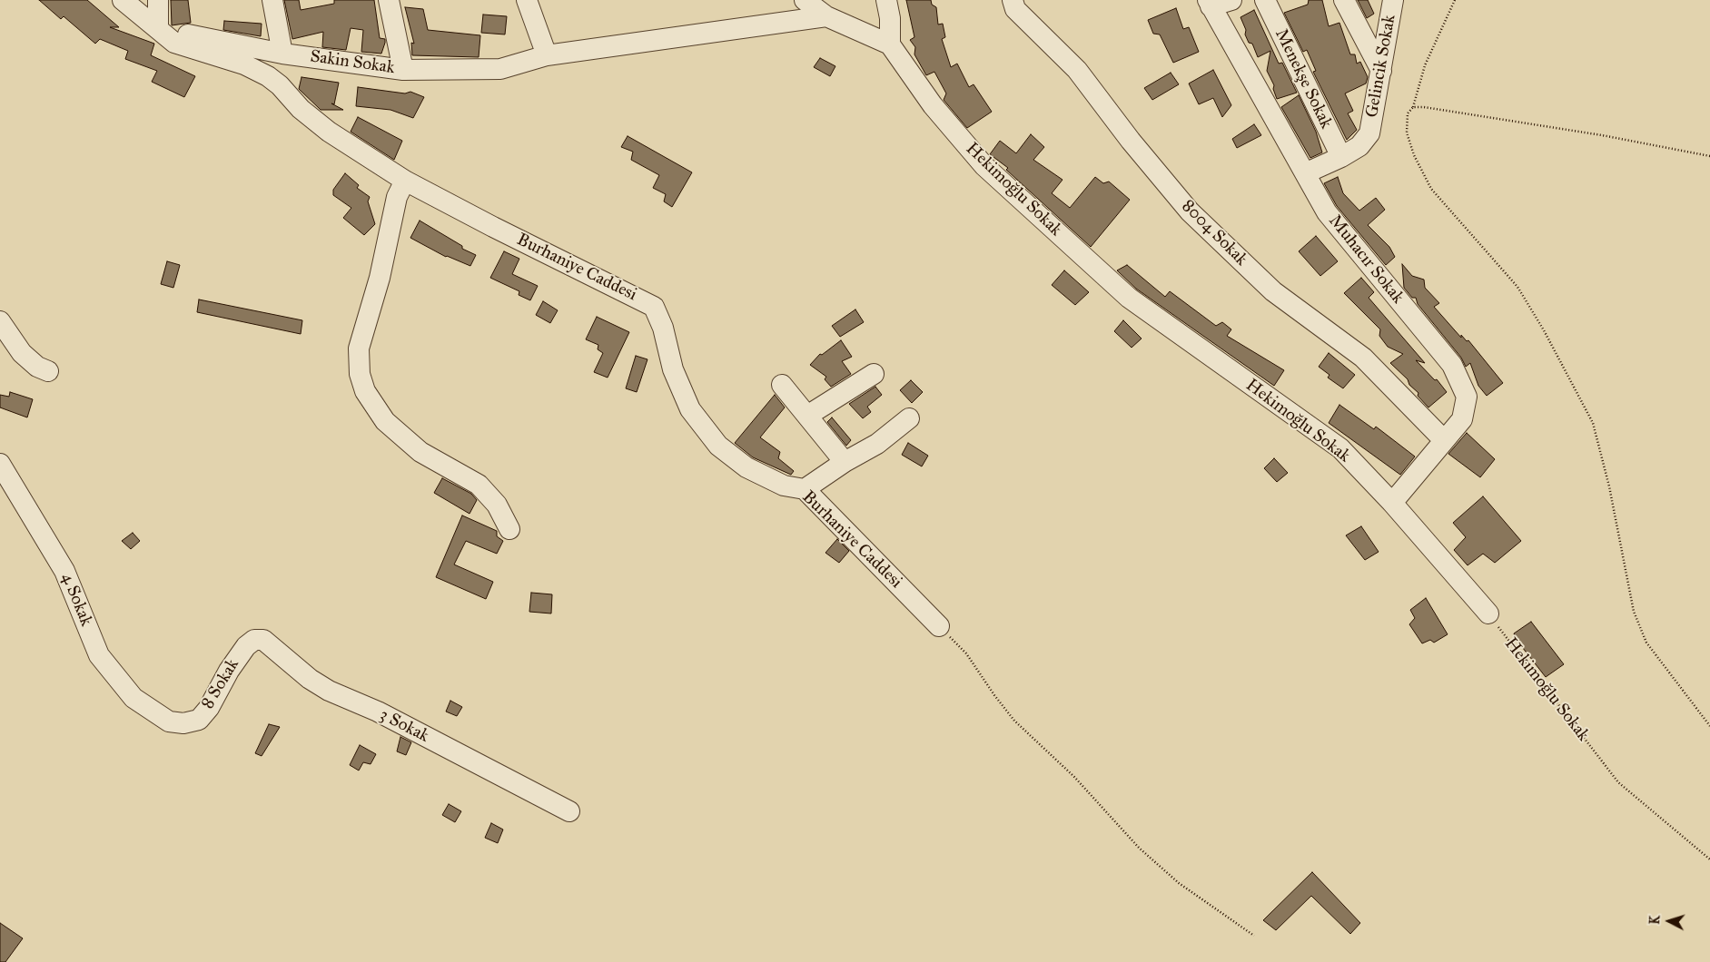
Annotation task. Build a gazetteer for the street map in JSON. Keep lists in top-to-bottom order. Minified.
{"streets":{"street":["Sakin Sokak","Gelincik Sokak","Menekşe Sokak","Hekimoğlu Sokak","8004 Sokak","Muhacır Sokak","Burhaniye Caddesi","4 Sokak","8 Sokak","3 Sokak"]},"crossings":[["Sakin Sokak","Burhaniye Caddesi"],["Gelincik Sokak","Menekşe Sokak"],["Hekimoğlu Sokak","Muhacır Sokak"],["8004 Sokak","Muhacır Sokak"],["4 Sokak","8 Sokak"],["8 Sokak","3 Sokak"]],"north":"left"}
